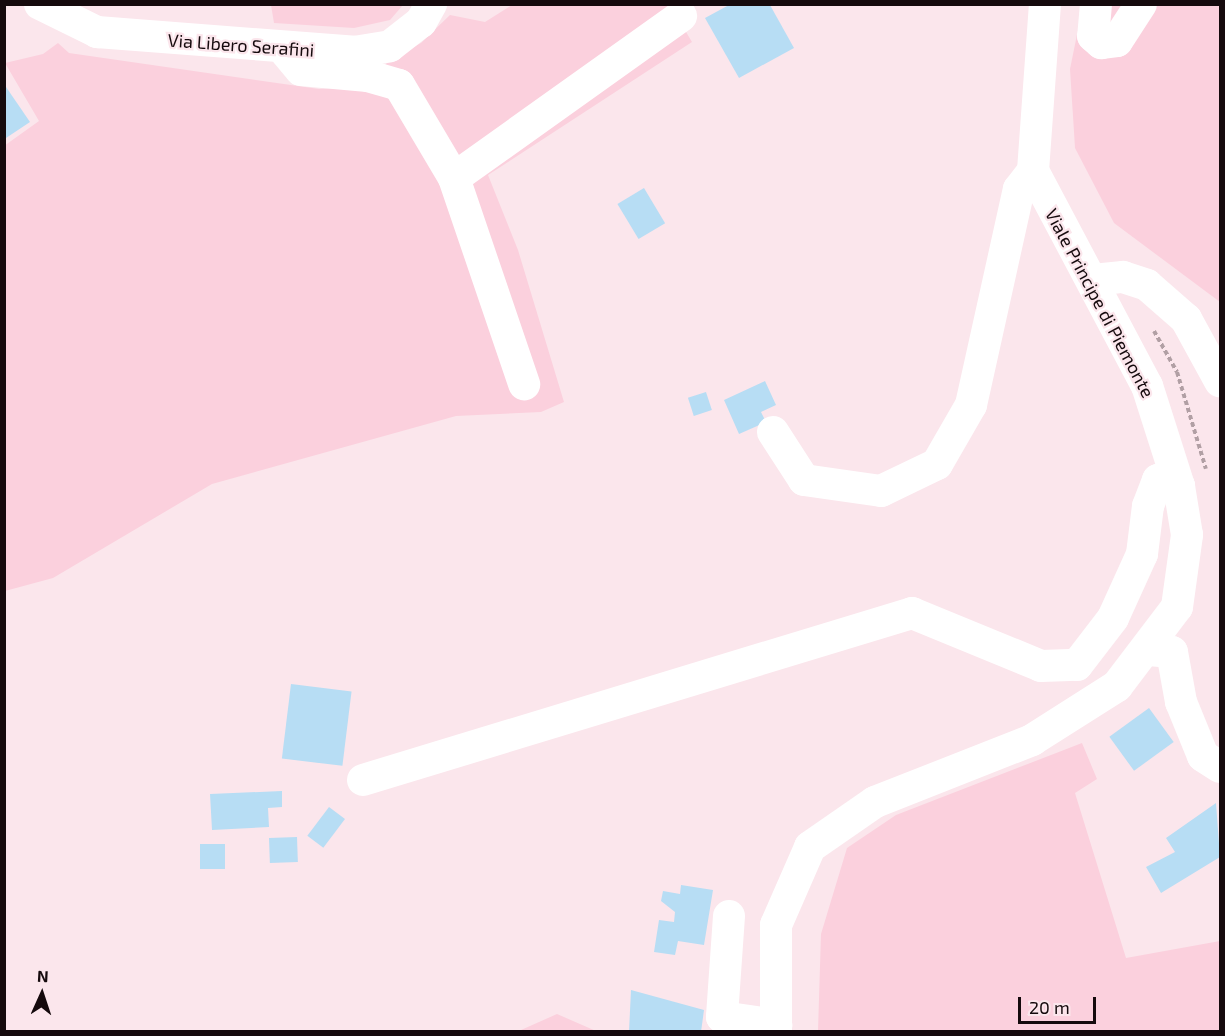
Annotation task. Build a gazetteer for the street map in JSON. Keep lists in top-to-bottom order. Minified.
{"streets":{"street":["Via Libero Serafini","Viale Principe di Piemonte"]},"scale_bar":"20 m","north":"top"}
